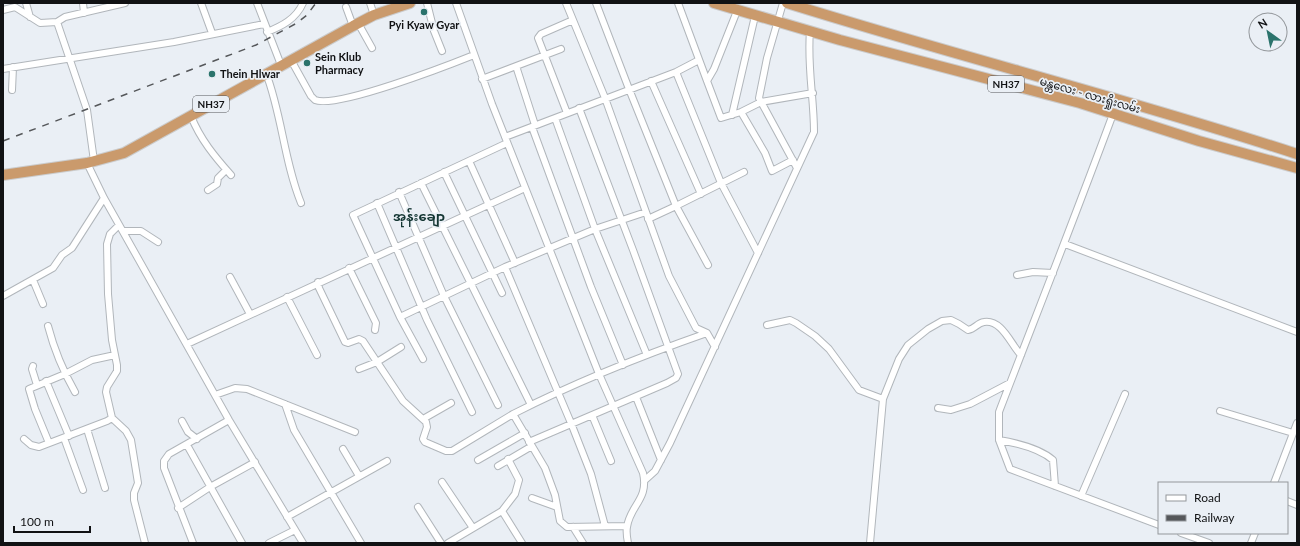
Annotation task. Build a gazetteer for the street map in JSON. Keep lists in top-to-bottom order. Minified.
{"streets":{"highway":["NH37","မန္တလေး - လားရှိုးလမ်း"]},"districts":["အုန်းချော"],"places":["Pyi Kyaw Gyar","Sein Klub Pharmacy","Thein Hlwar"],"legend":["Road","Railway"],"scale_bar":"100 m","north":"top left"}
